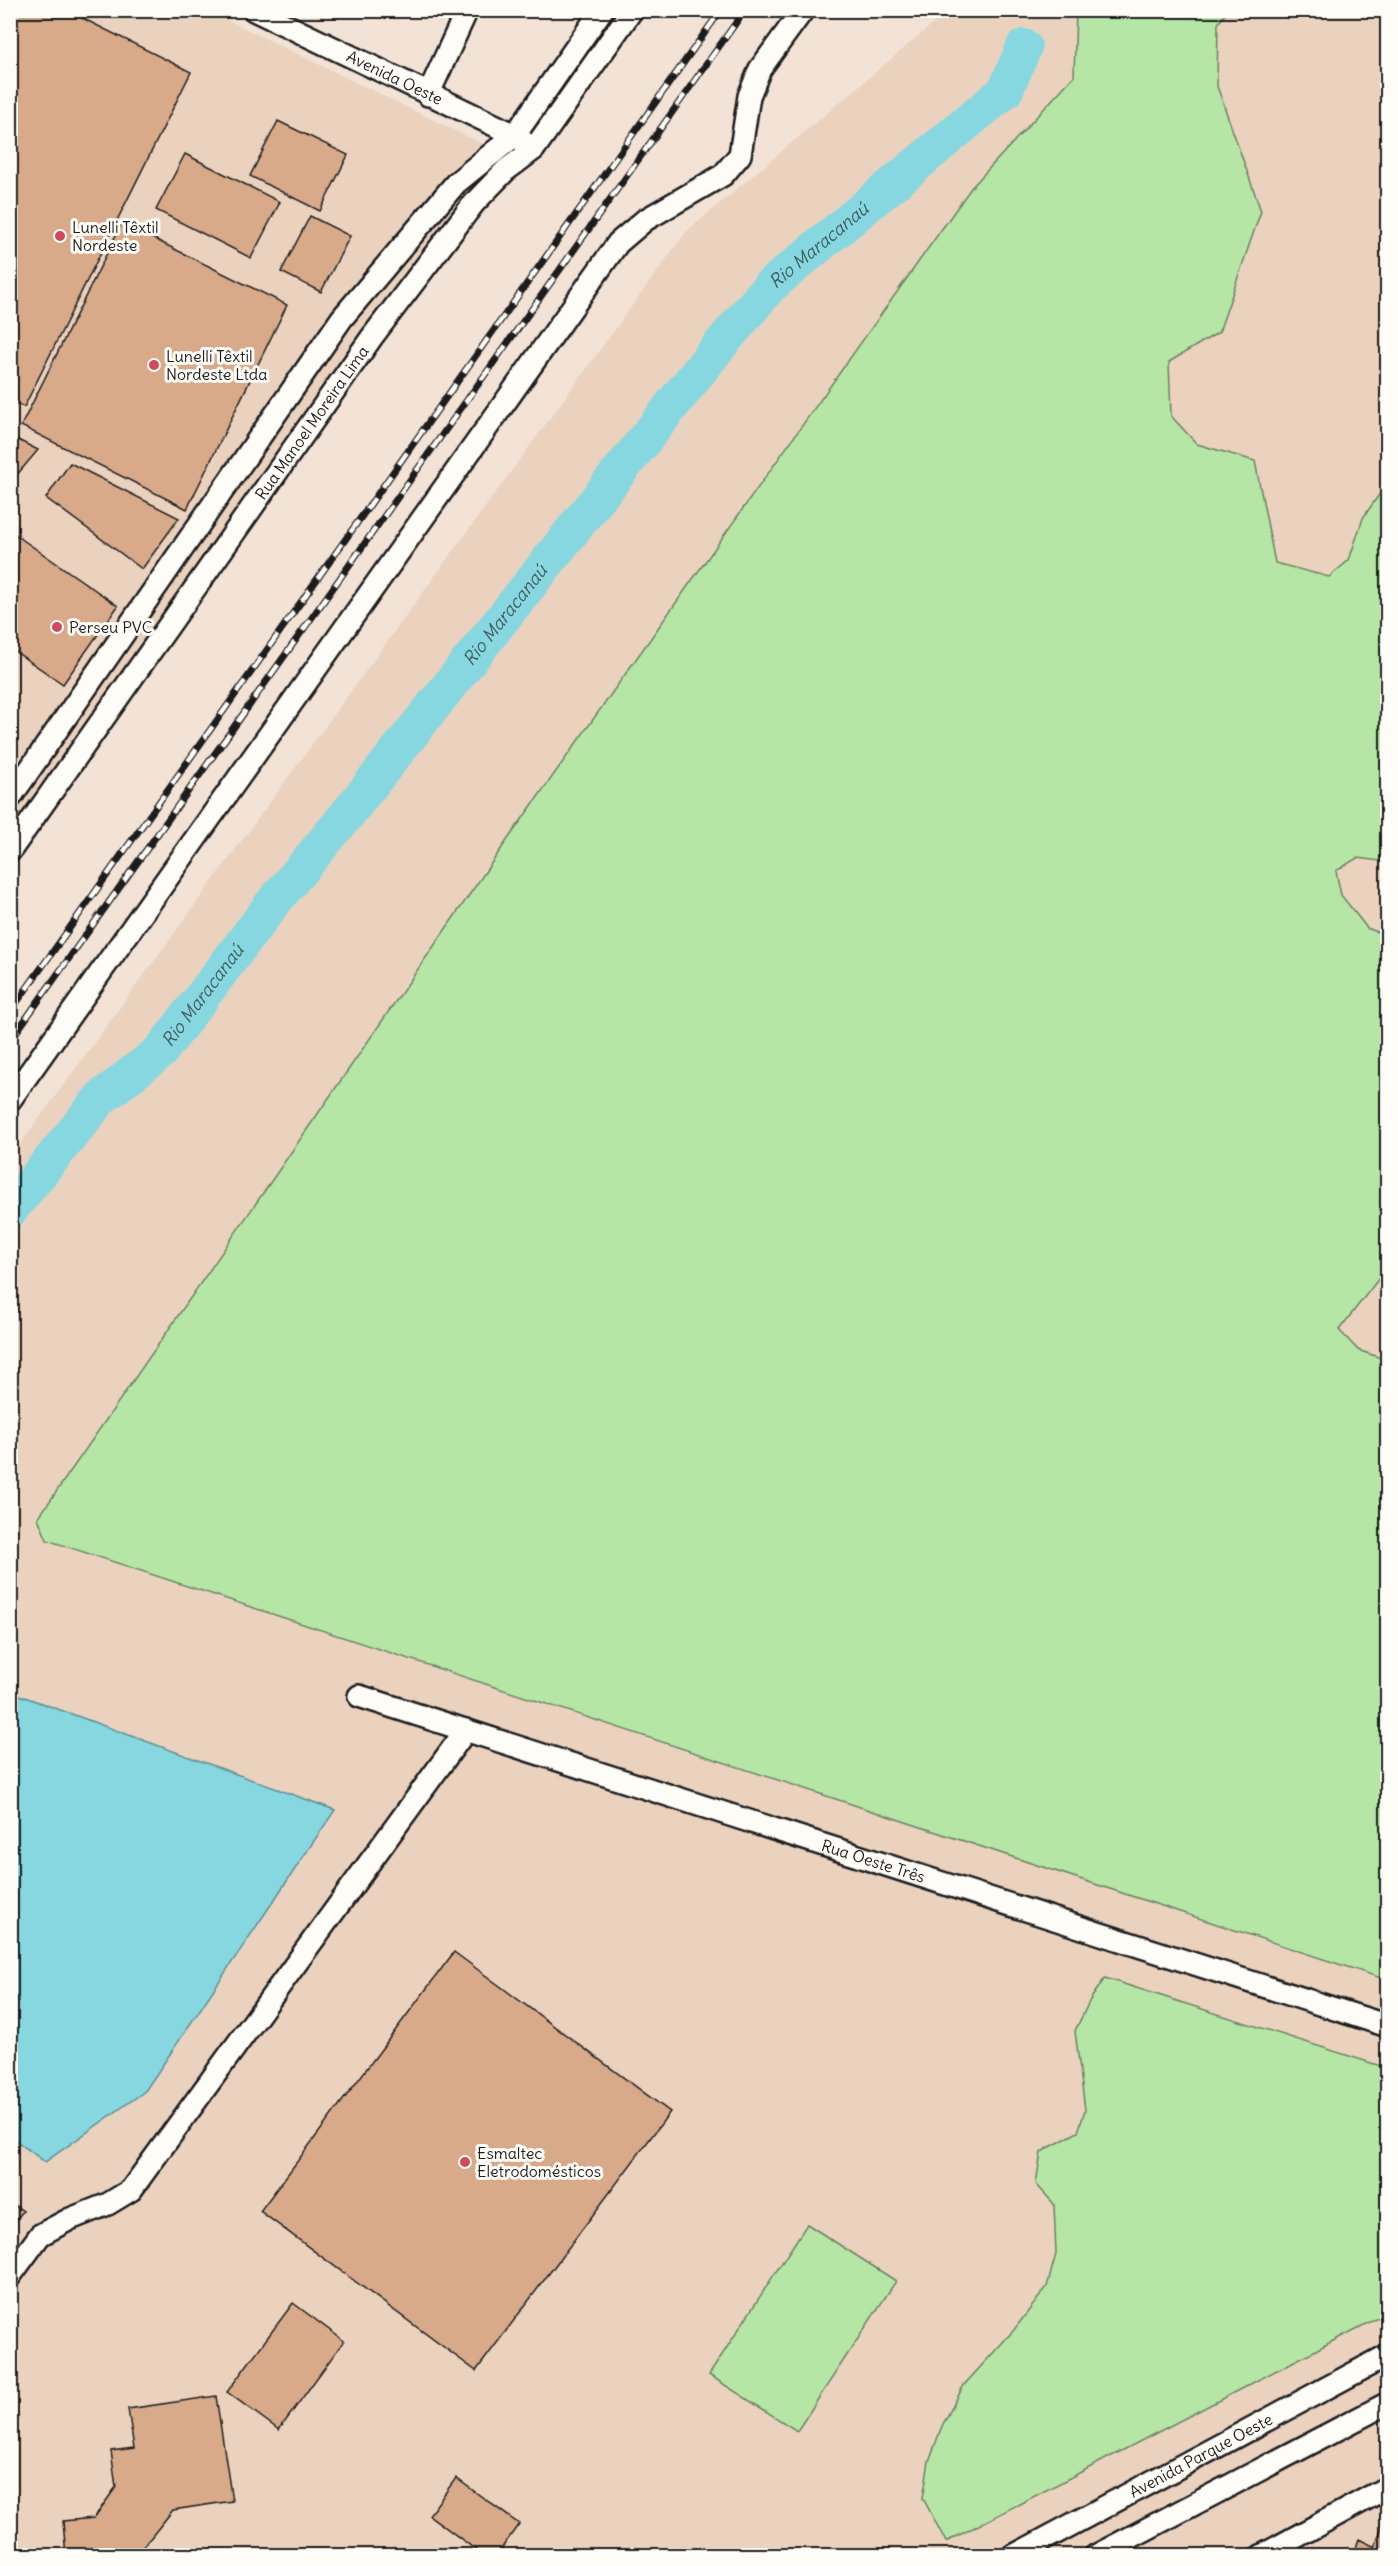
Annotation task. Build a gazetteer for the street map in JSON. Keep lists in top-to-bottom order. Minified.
{"streets":{"street":["Avenida Oeste","Rua Manoel Moreira Lima","Rua Oeste Três","Avenida Parque Oeste"]},"crossings":[["Avenida Oeste","Rua Manoel Moreira Lima"]],"water":["Rio Maracanaú"],"places":["Lunelli Têxtil Nordeste","Lunelli Têxtil Nordeste Ltda","Perseu PVC","Esmaltec Eletrodomésticos"]}
